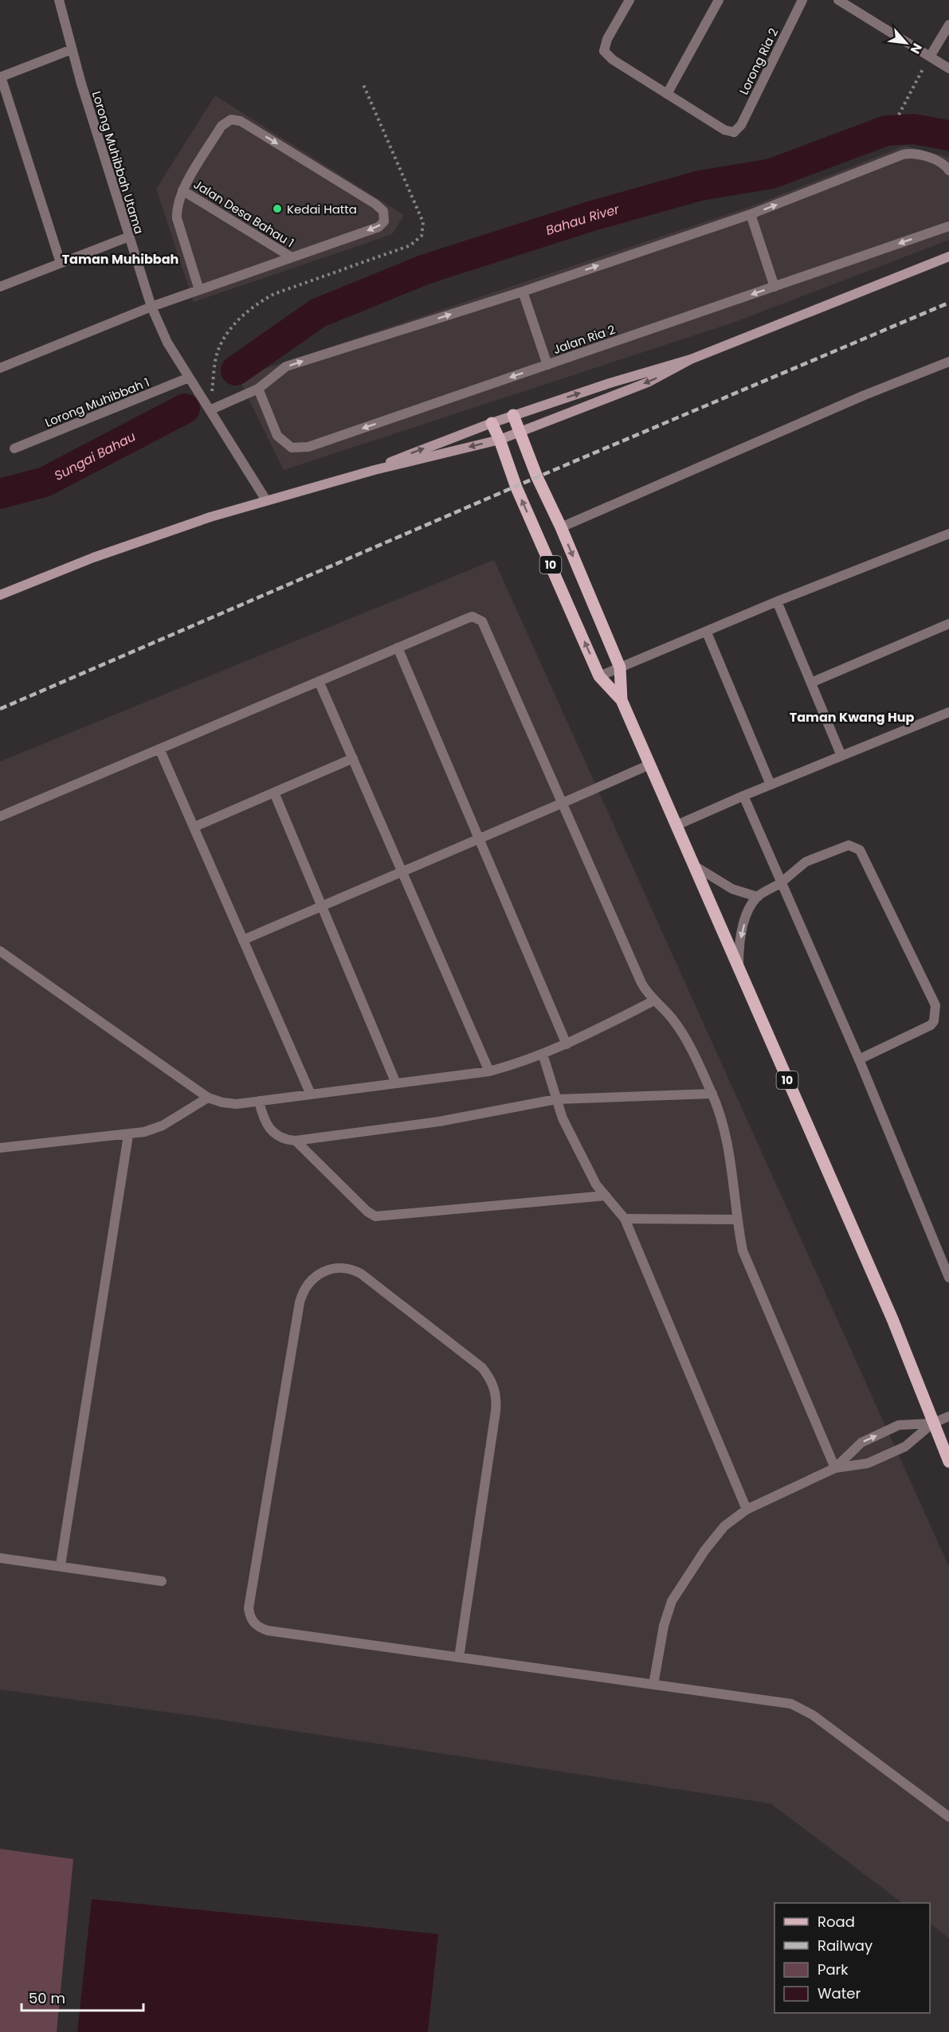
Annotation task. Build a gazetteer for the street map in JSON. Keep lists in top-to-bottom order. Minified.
{"streets":{"main road":["10"],"street":["Lorong Ria 2","Lorong Muhibbah Utama","Jalan Desa Bahau 1","Jalan Ria 2","Lorong Muhibbah 1"]},"crossings":[["Lorong Muhibbah Utama","Lorong Muhibbah 1"]],"districts":["Taman Muhibbah","Taman Kwang Hup"],"water":["Bahau River","Sungai Bahau"],"places":["Kedai Hatta"],"legend":["Road","Railway","Park","Water"],"scale_bar":"50 m","north":"bottom right"}
